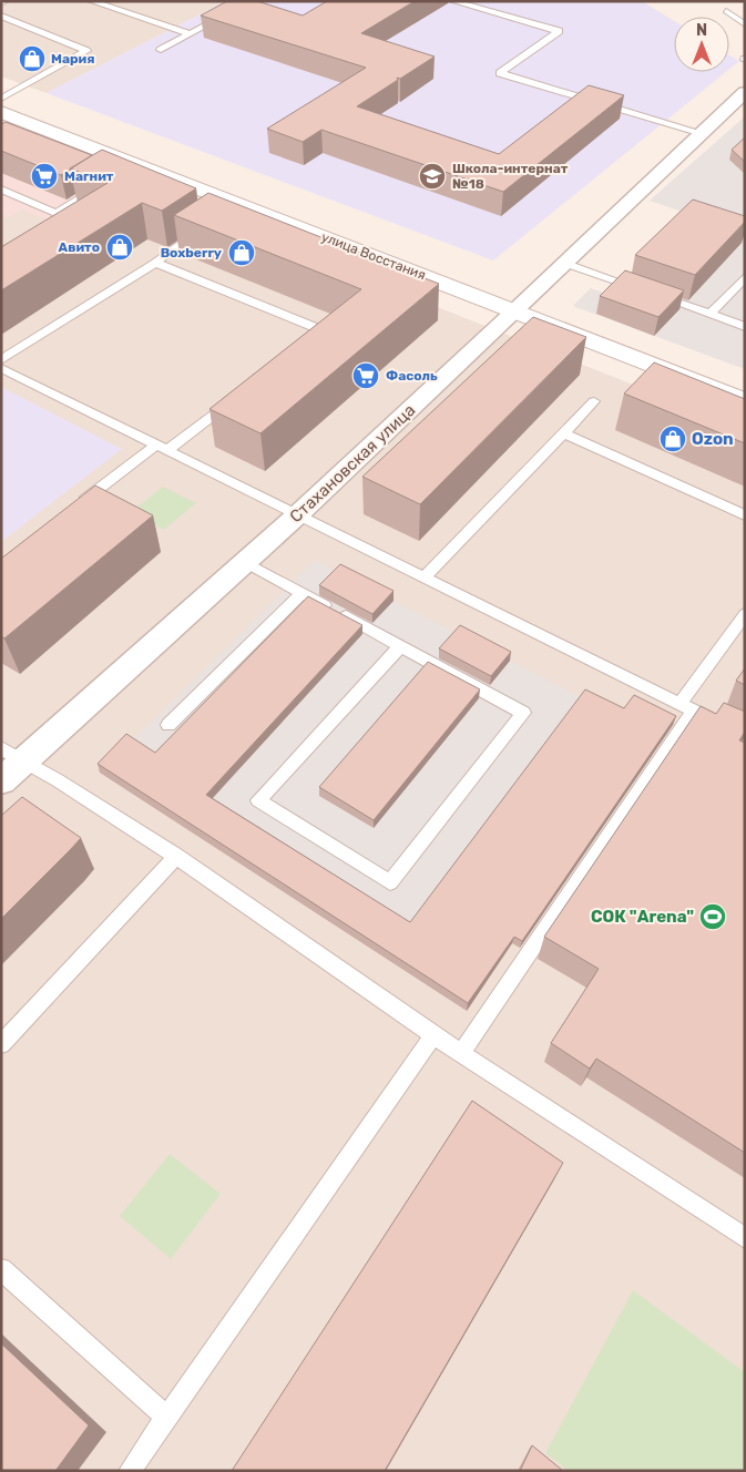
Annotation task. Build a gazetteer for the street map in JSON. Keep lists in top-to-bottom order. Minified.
{"streets":{"main road":["улица Восстания"],"street":["Стахановская улица"]},"crossings":[["улица Восстания","Стахановская улица"]],"places":{"shop":["Мария","Авито","Boxberry","Ozon"],"supermarket":["Магнит","Фасоль"],"school or university":["Школа-интернат №18"],"sports":["СОК \"Arena\""]},"north":"top"}
